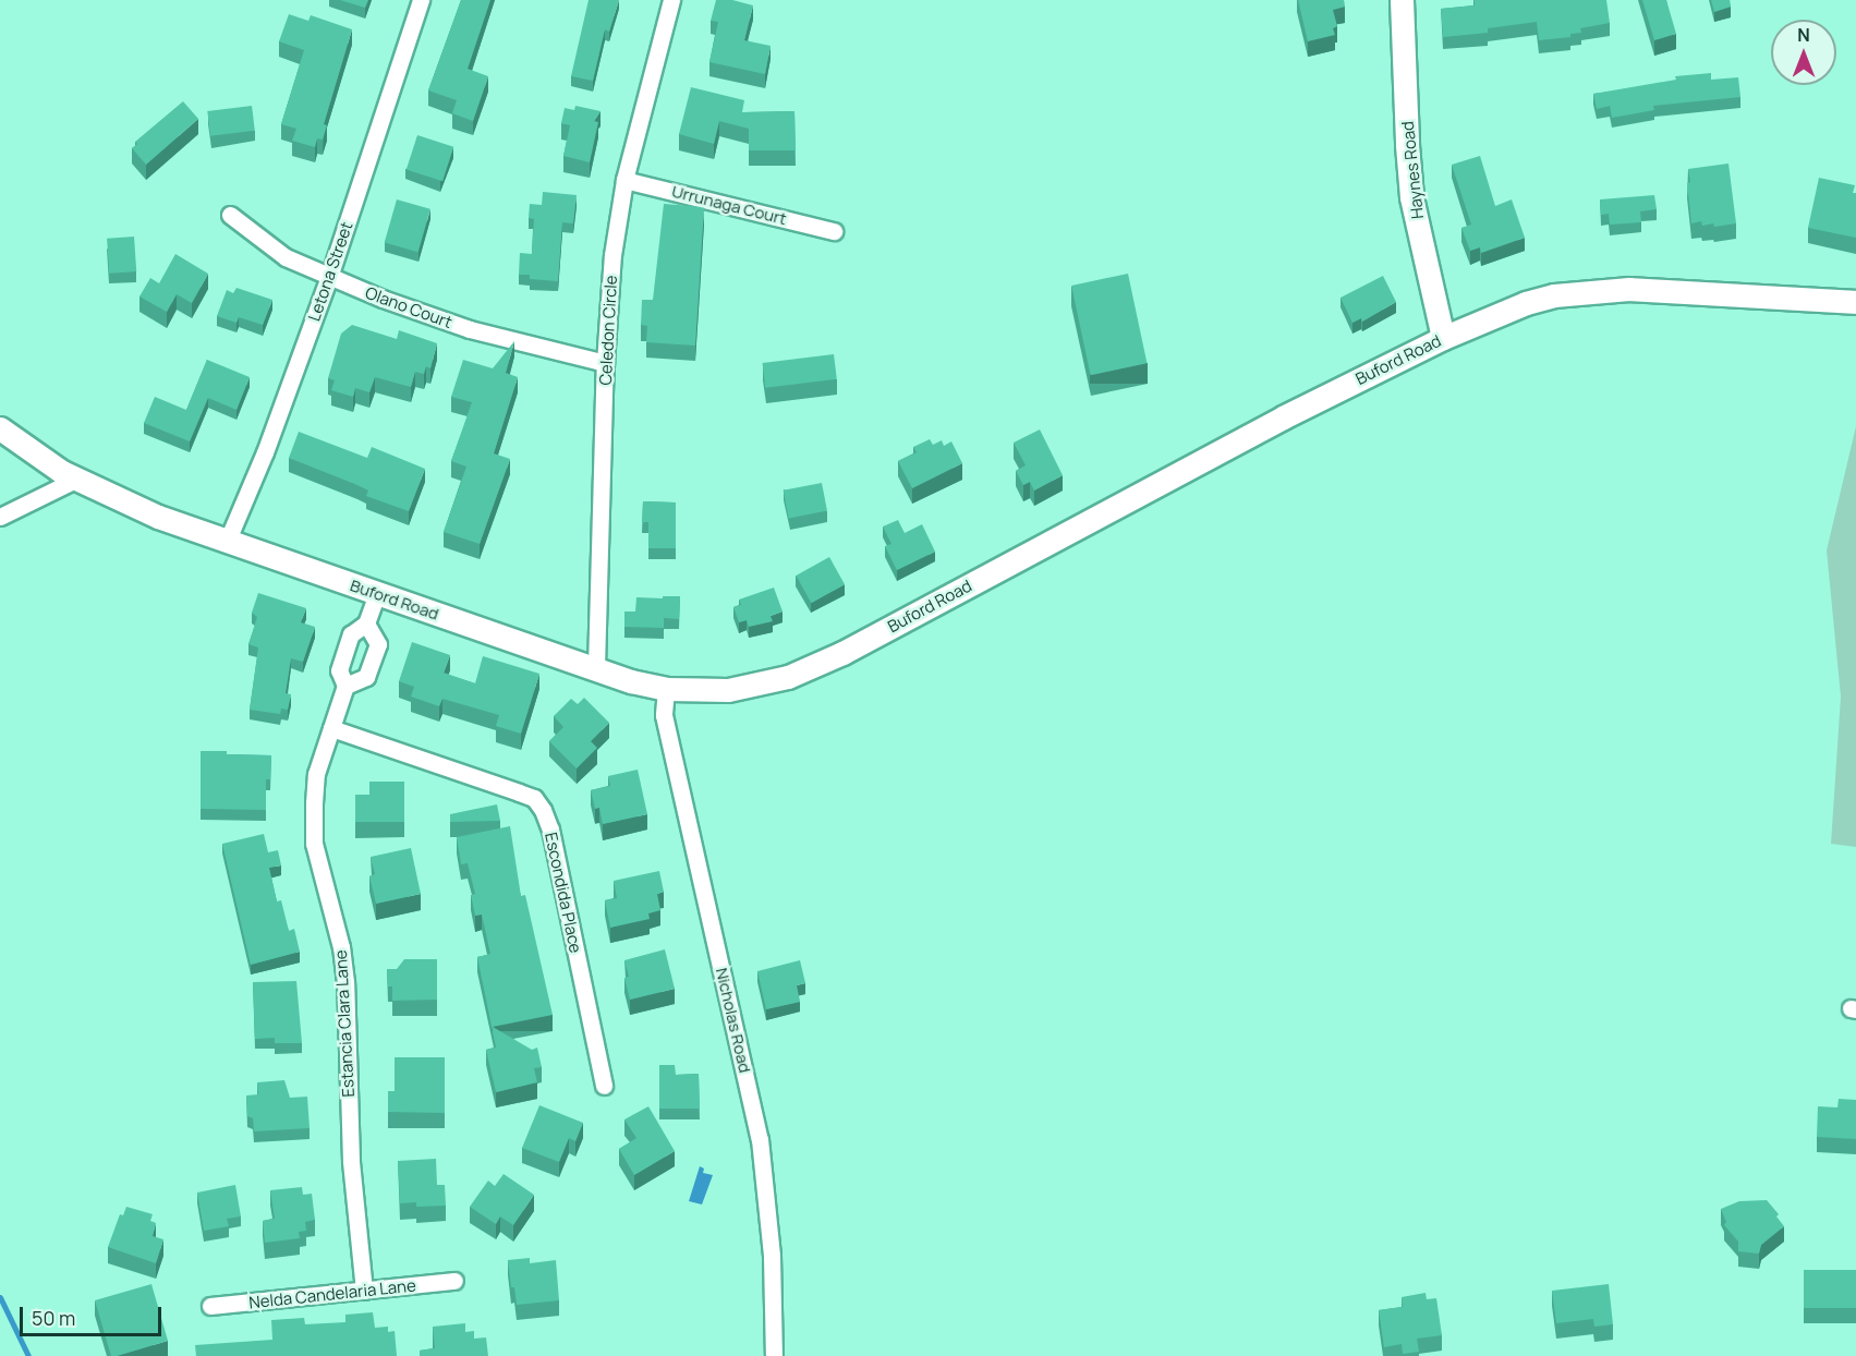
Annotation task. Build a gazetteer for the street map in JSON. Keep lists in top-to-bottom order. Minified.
{"streets":{"street":["Haynes Road","Urrunaga Court","Letona Street","Olano Court","Celedon Circle","Buford Road","Escondida Place","Nicholas Road","Estancia Clara Lane","Nelda Candelaria Lane"]},"crossings":[["Haynes Road","Buford Road"],["Urrunaga Court","Celedon Circle"],["Letona Street","Olano Court"],["Letona Street","Buford Road"],["Olano Court","Celedon Circle"],["Celedon Circle","Buford Road"],["Buford Road","Nicholas Road"],["Buford Road","Estancia Clara Lane"],["Escondida Place","Estancia Clara Lane"],["Estancia Clara Lane","Nelda Candelaria Lane"]],"scale_bar":"50 m","north":"top"}
